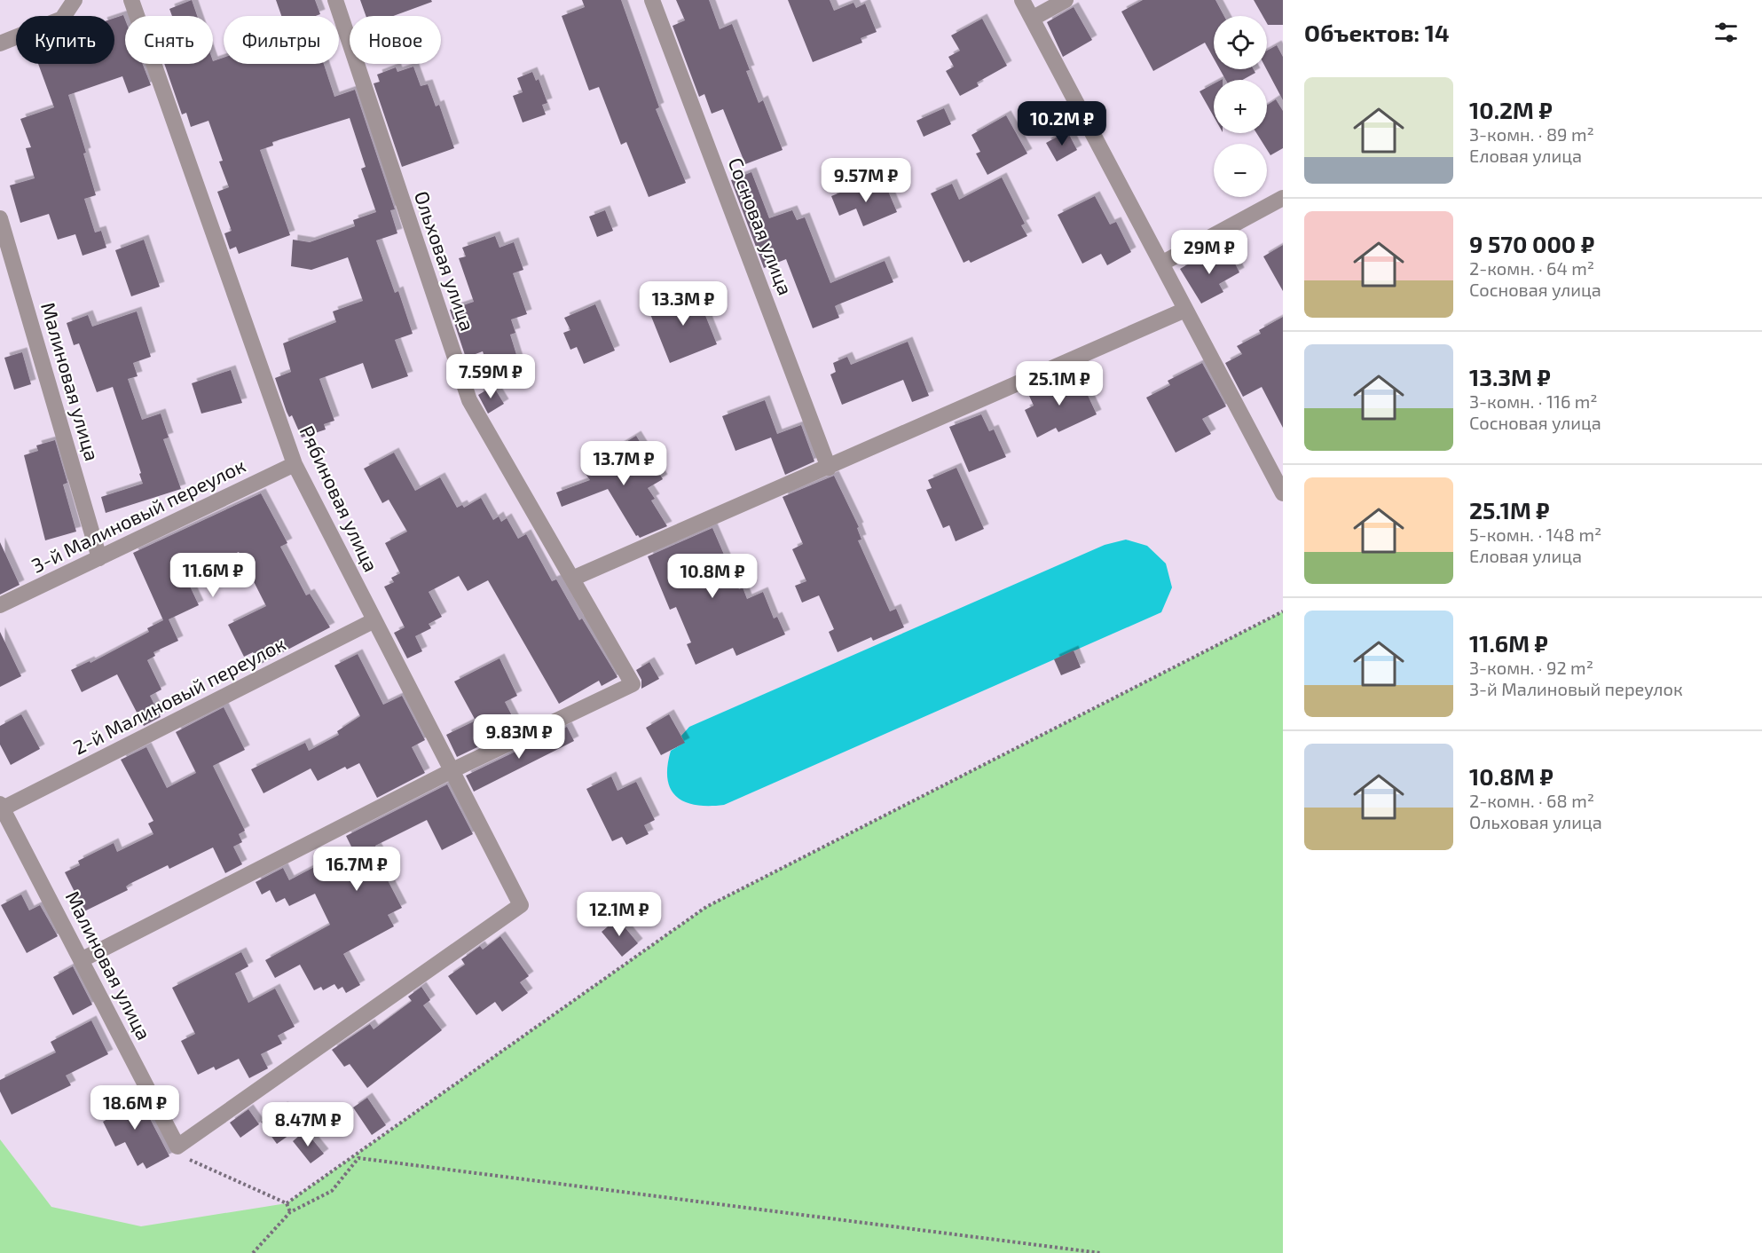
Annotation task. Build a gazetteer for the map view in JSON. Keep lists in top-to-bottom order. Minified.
{"streets":{"street":["Сосновая улица","Ольховая улица","Малиновая улица","Рябиновая улица","3-й Малиновый переулок","2-й Малиновый переулок"]},"crossings":[["Ольховая улица","Рябиновая улица"],["Малиновая улица","Рябиновая улица"],["Малиновая улица","3-й Малиновый переулок"],["Малиновая улица","2-й Малиновый переулок"],["Рябиновая улица","3-й Малиновый переулок"],["Рябиновая улица","2-й Малиновый переулок"]],"page":{"heading":"Объектов: 14","map_buttons":["+","−"],"chip":["Купить","Снять","Фильтры","Новое"],"list":[{"name":"10.2M ₽","note":"3-комн. · 89 m² · Еловая улица"},{"name":"9 570 000 ₽","note":"2-комн. · 64 m² · Сосновая улица"},{"name":"13.3M ₽","note":"3-комн. · 116 m² · Сосновая улица"},{"name":"25.1M ₽","note":"5-комн. · 148 m² · Еловая улица"},{"name":"11.6M ₽","note":"3-комн. · 92 m² · 3-й Малиновый переулок"},{"name":"10.8M ₽","note":"2-комн. · 68 m² · Ольховая улица"}],"price":["10.2M ₽","9.57M ₽","29M ₽","13.3M ₽","7.59M ₽","25.1M ₽","13.7M ₽","11.6M ₽","10.8M ₽","9.83M ₽","16.7M ₽","12.1M ₽","18.6M ₽","8.47M ₽"]}}
